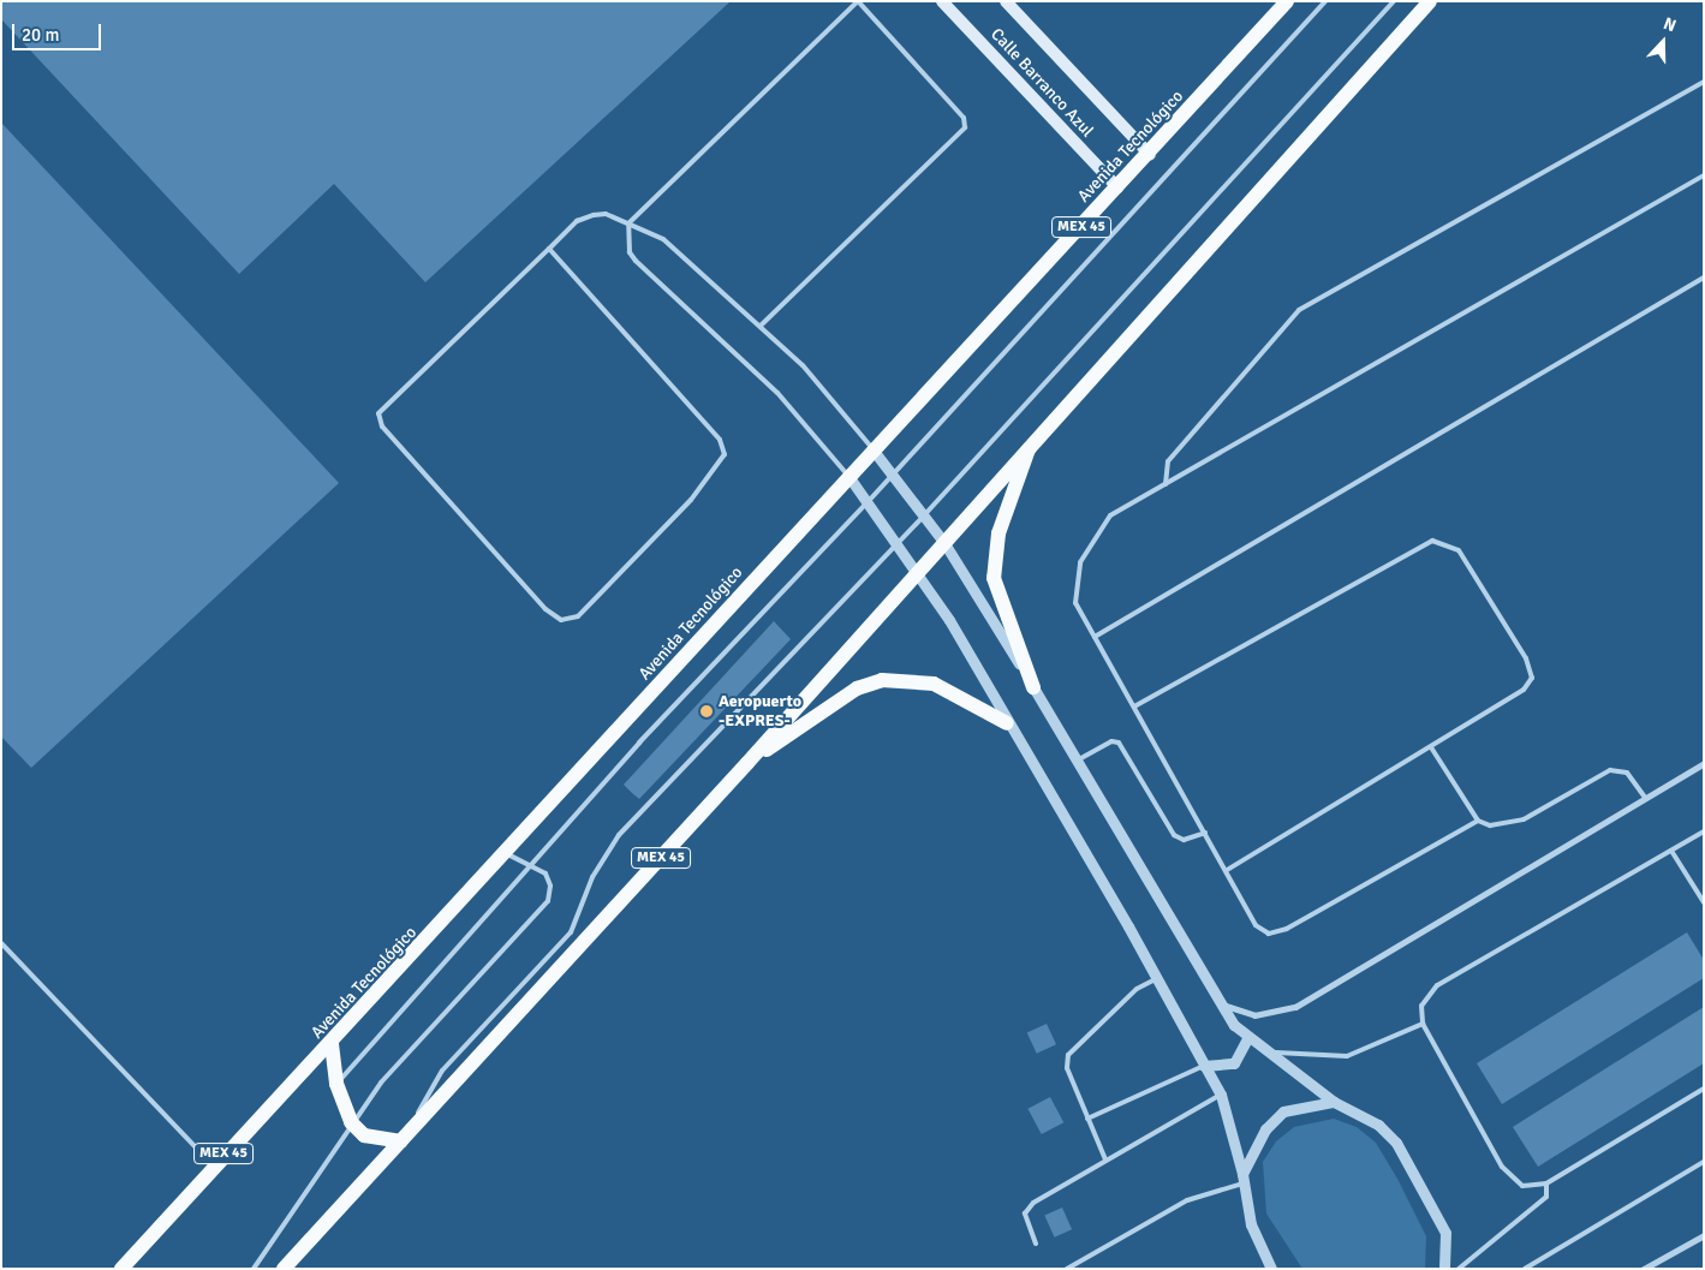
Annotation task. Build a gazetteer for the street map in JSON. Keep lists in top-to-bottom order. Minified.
{"streets":{"main road":["Calle Barranco Azul","Avenida Tecnológico","MEX 45"]},"crossings":[["Calle Barranco Azul","Avenida Tecnológico"]],"places":["Aeropuerto -EXPRES-"],"scale_bar":"20 m","north":"top"}
